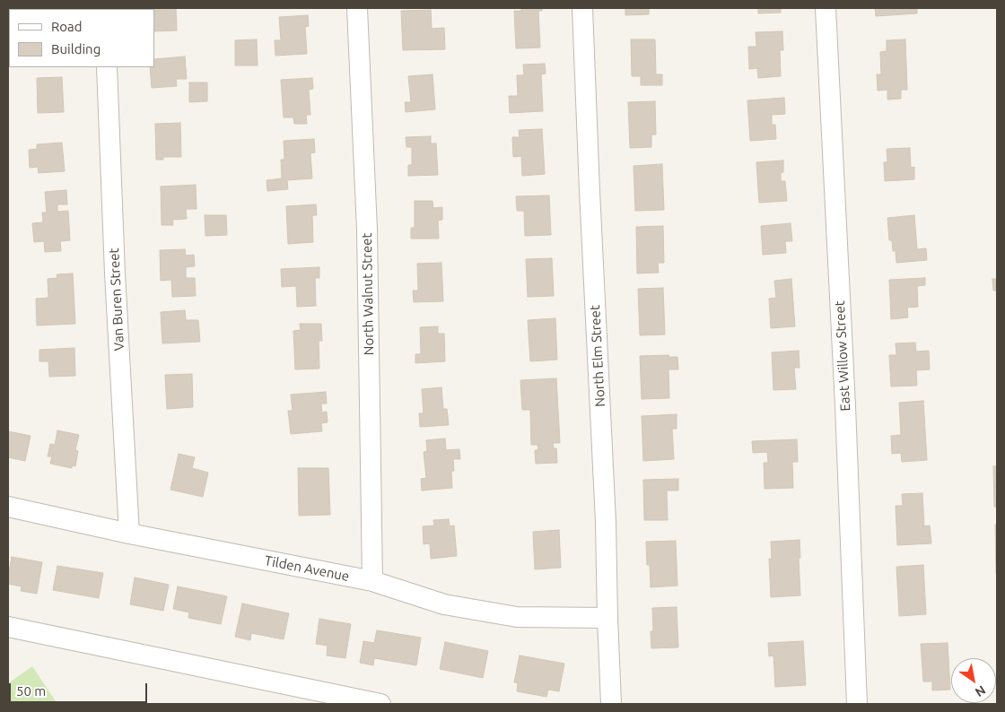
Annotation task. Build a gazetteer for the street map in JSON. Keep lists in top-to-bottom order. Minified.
{"streets":{"street":["North Walnut Street","Van Buren Street","North Elm Street","East Willow Street","Tilden Avenue"]},"crossings":[["North Walnut Street","Tilden Avenue"],["Van Buren Street","Tilden Avenue"],["North Elm Street","Tilden Avenue"]],"legend":["Road","Building"],"scale_bar":"50 m","north":"bottom right"}
